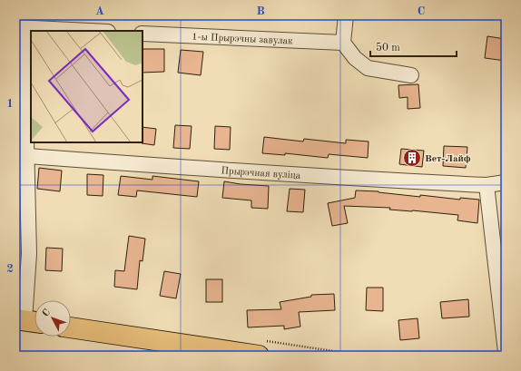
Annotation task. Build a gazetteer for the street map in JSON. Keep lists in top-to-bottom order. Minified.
{"streets":{"street":["1-ы Прырэчны завулак","Прырэчная вуліца"]},"places":{"building":["Вет-Лайф"]},"scale_bar":"50 m","north":"top left","grid":{"columns":["A","B","C"],"rows":["1","2"]}}
